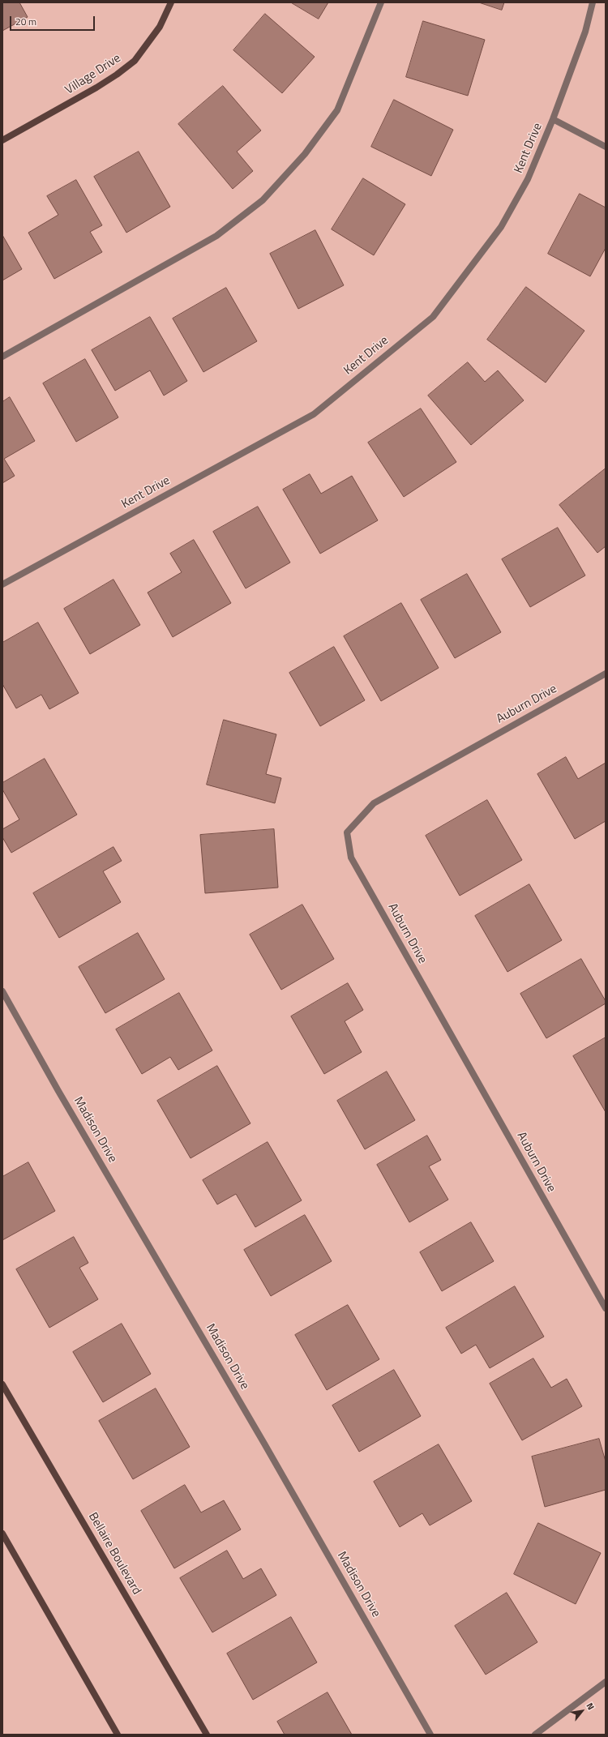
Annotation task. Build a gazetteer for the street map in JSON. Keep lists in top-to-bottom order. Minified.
{"streets":{"main road":["Village Drive","Bellaire Boulevard"],"street":["Kent Drive","Auburn Drive","Madison Drive"]},"scale_bar":"20 m","north":"top right"}
